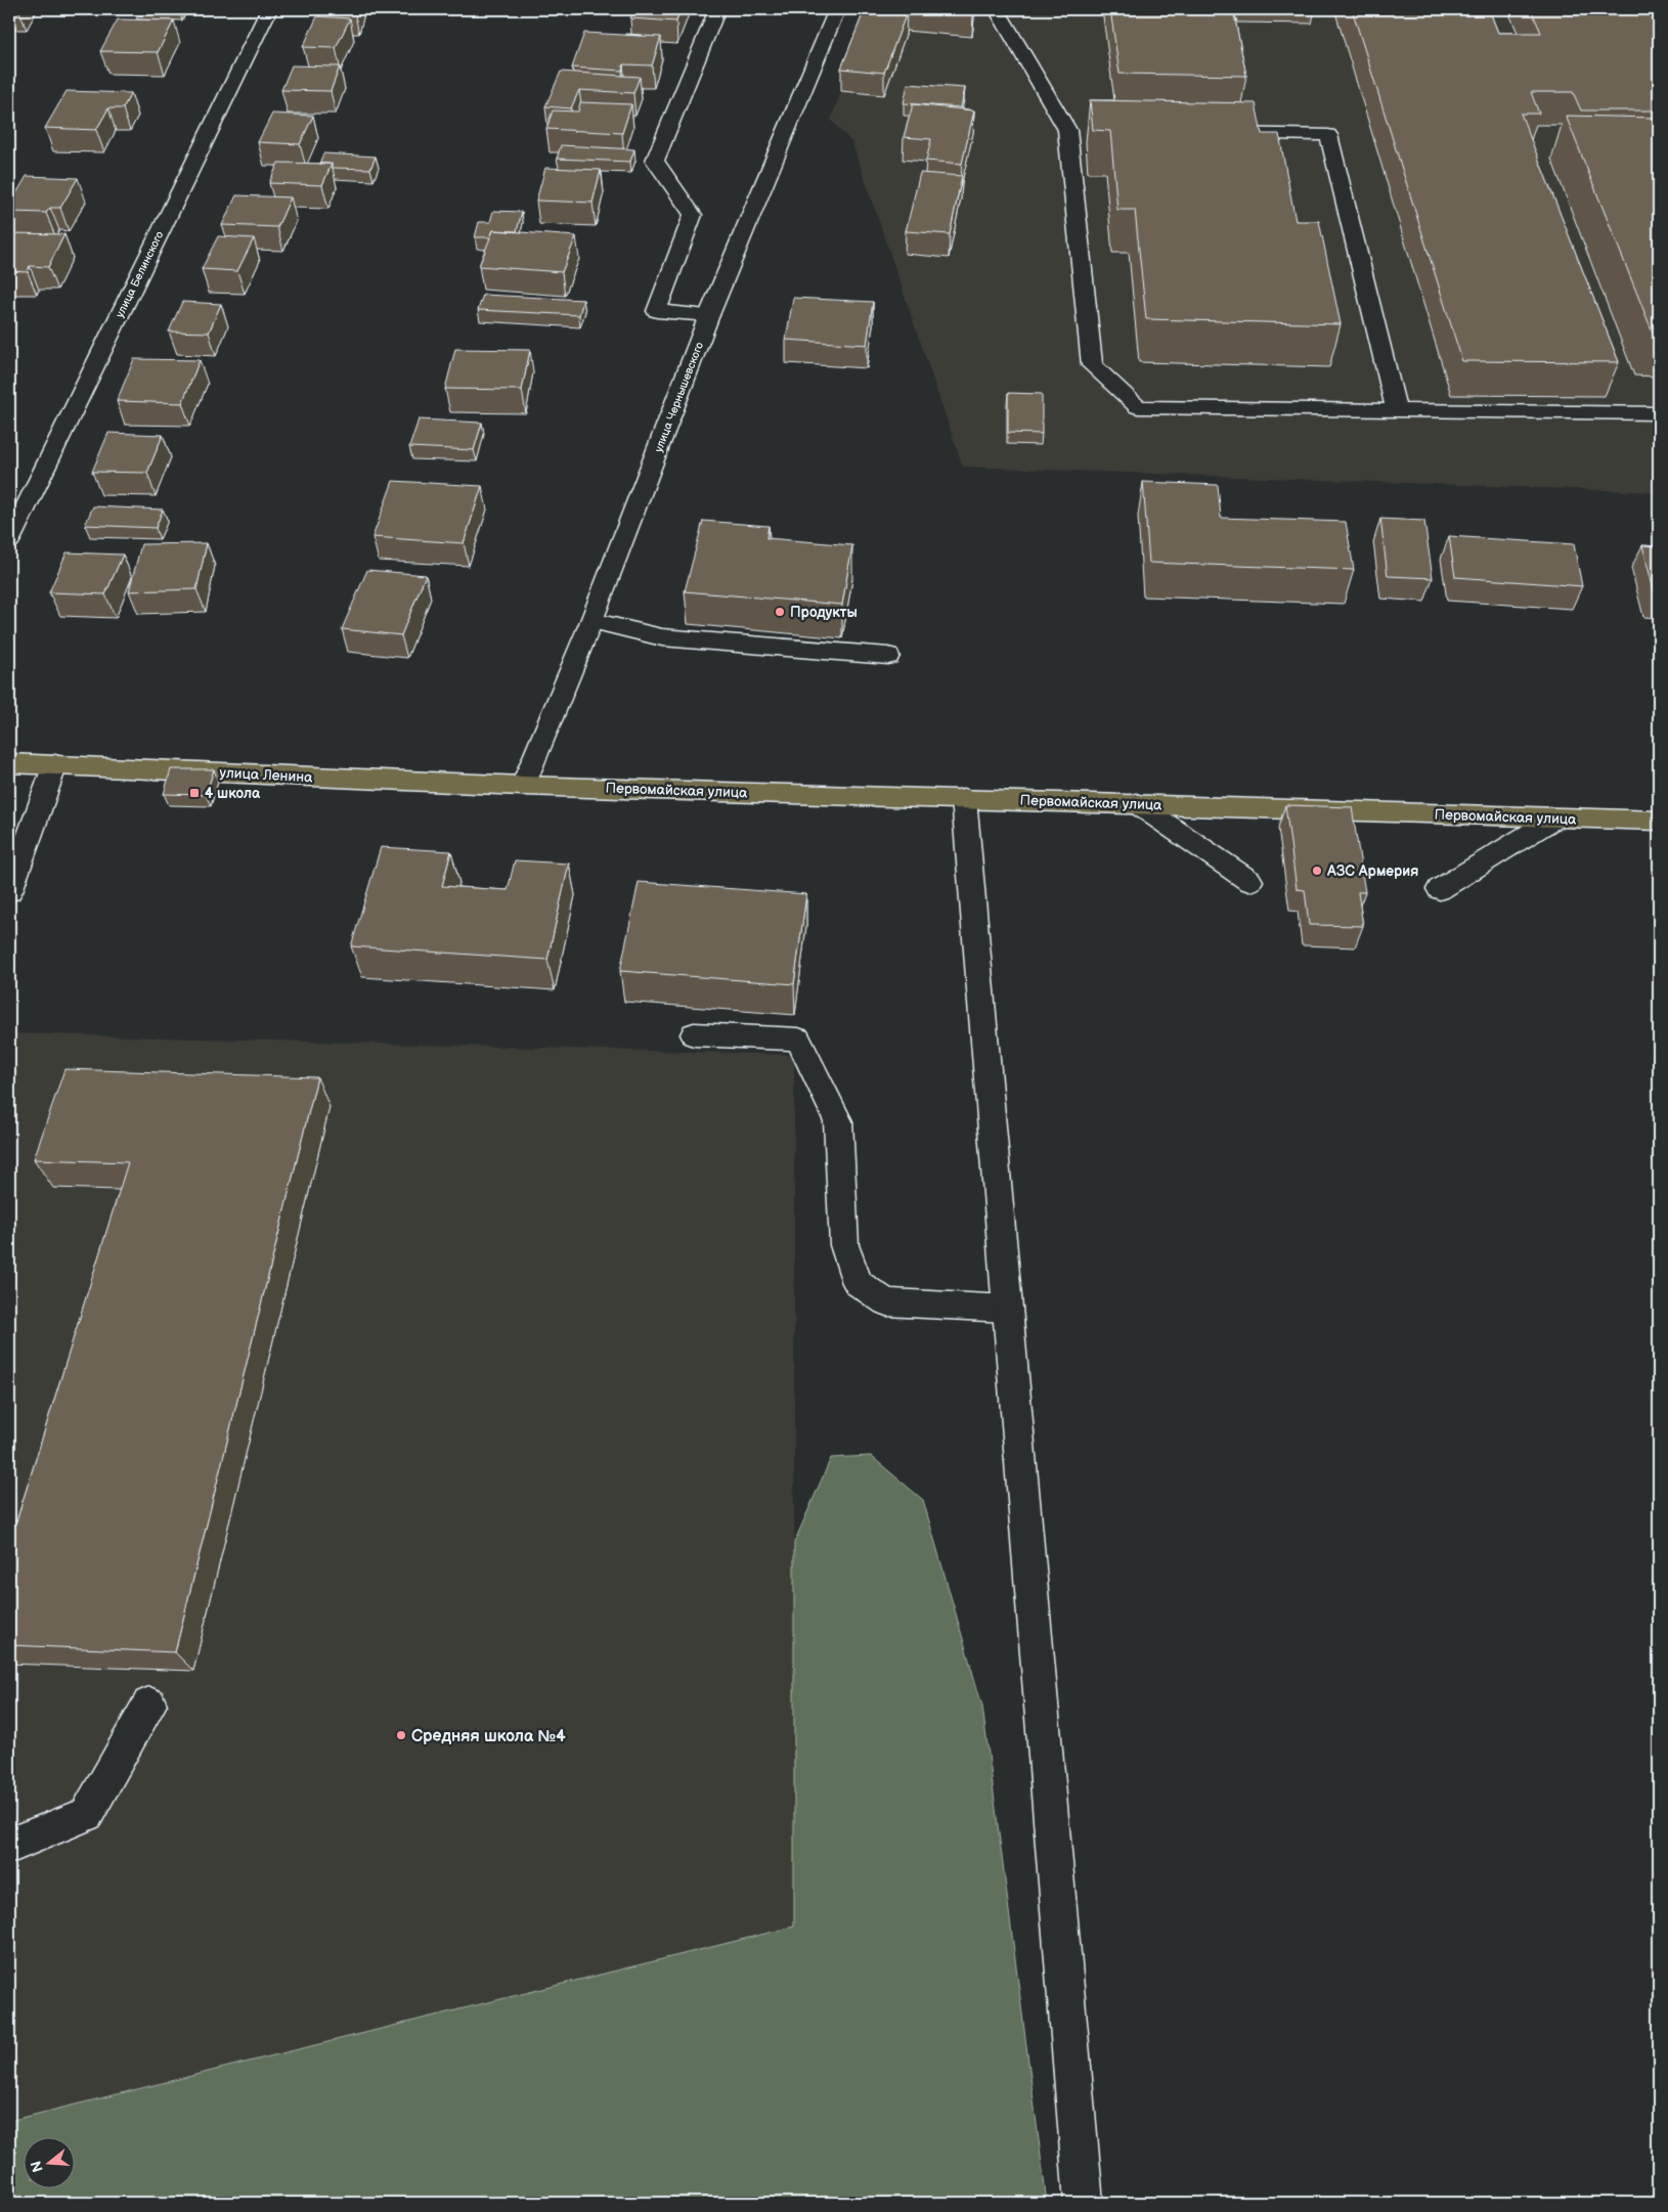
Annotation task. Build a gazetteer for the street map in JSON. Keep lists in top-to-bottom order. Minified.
{"streets":{"main road":["улица Ленина","Первомайская улица"],"street":["улица Белинского","улица Чернышевского"]},"crossings":[["улица Чернышевского","улица Ленина"],["улица Чернышевского","Первомайская улица"],["улица Ленина","Первомайская улица"]],"places":{"other":["Продукты","АЗС Армерия","Средняя школа №4"],"transit":["4 школа"]},"north":"left"}
